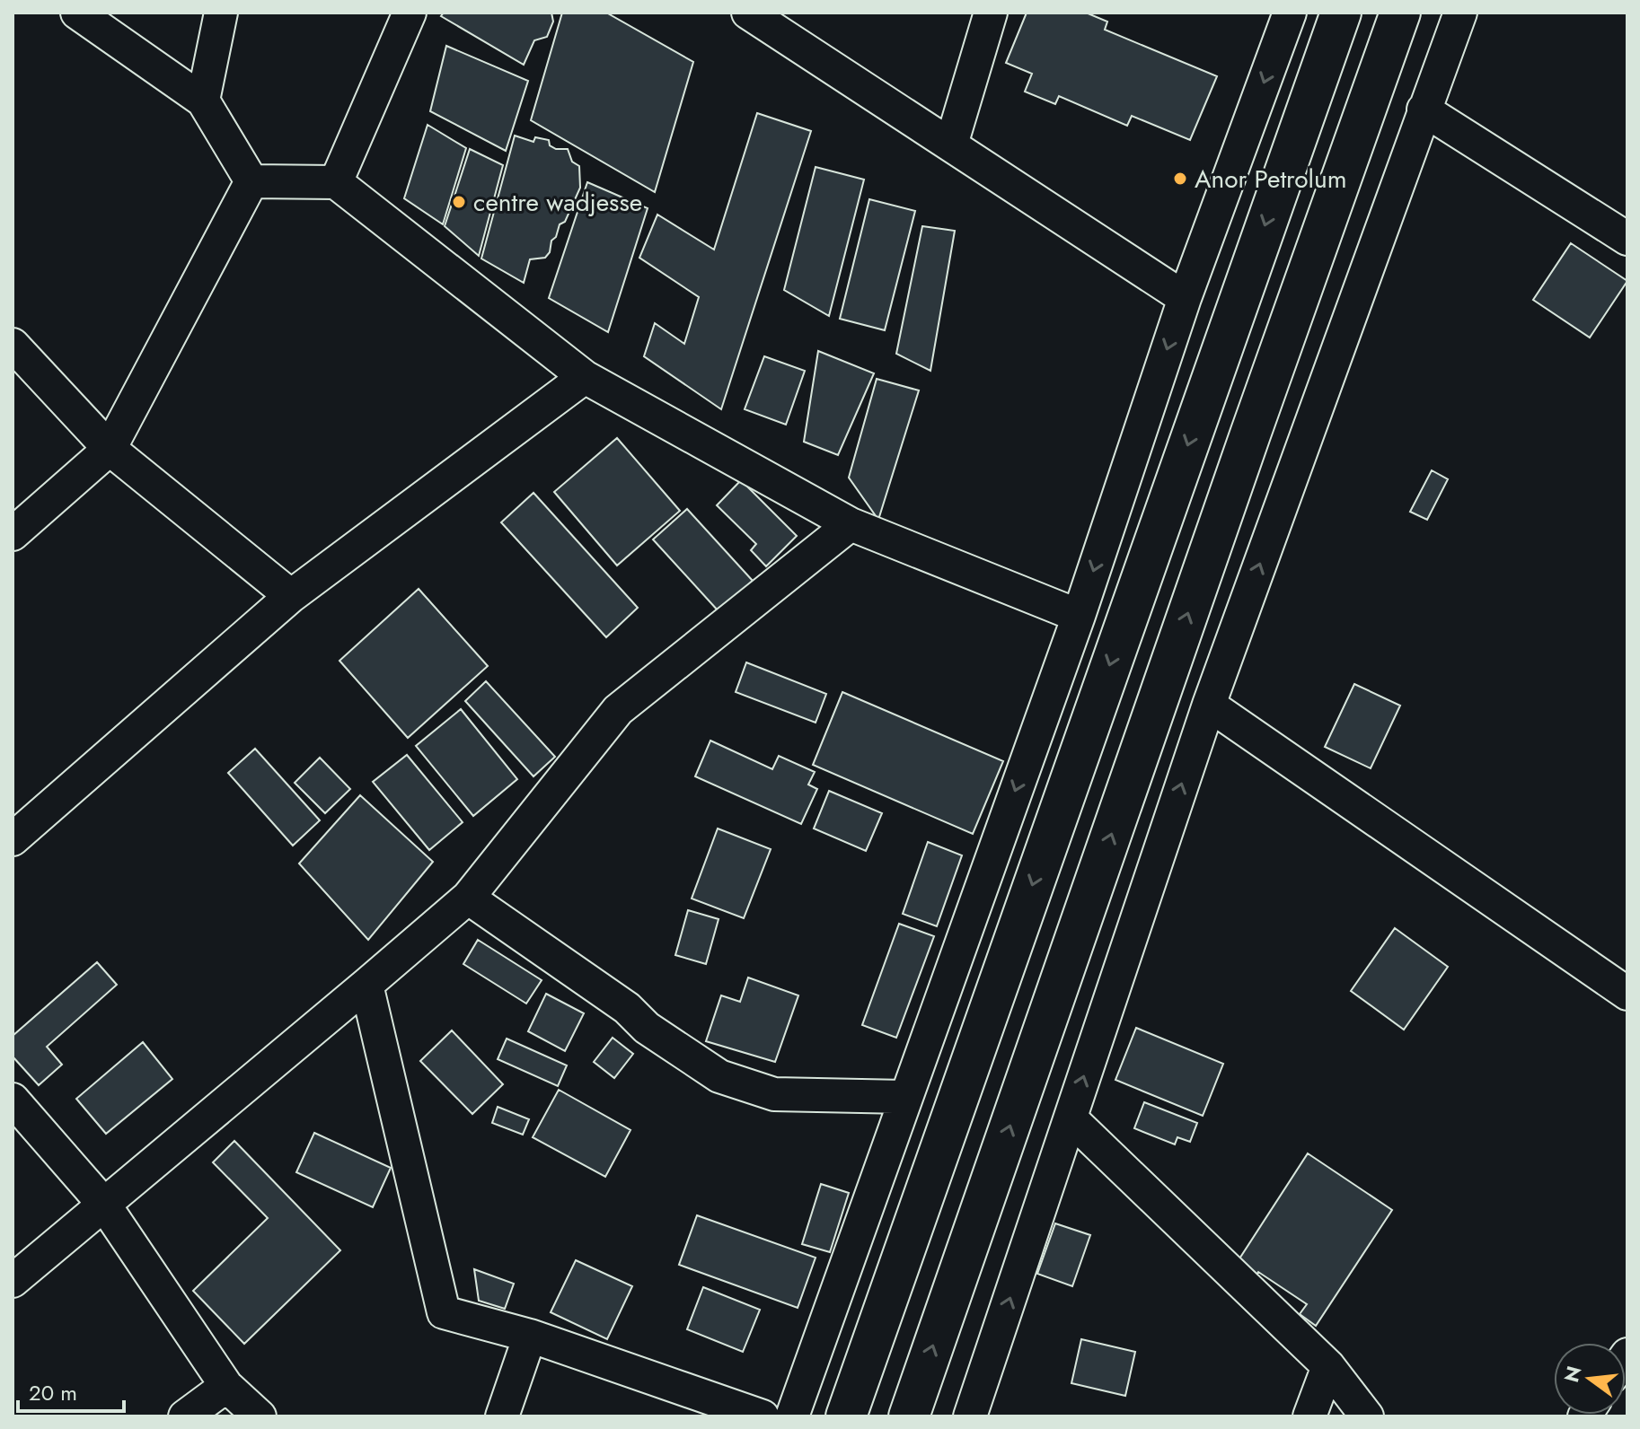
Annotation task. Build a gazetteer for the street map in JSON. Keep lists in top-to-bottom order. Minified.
{"places":["Anor Petrolum","centre wadjesse"],"scale_bar":"20 m","north":"left"}
